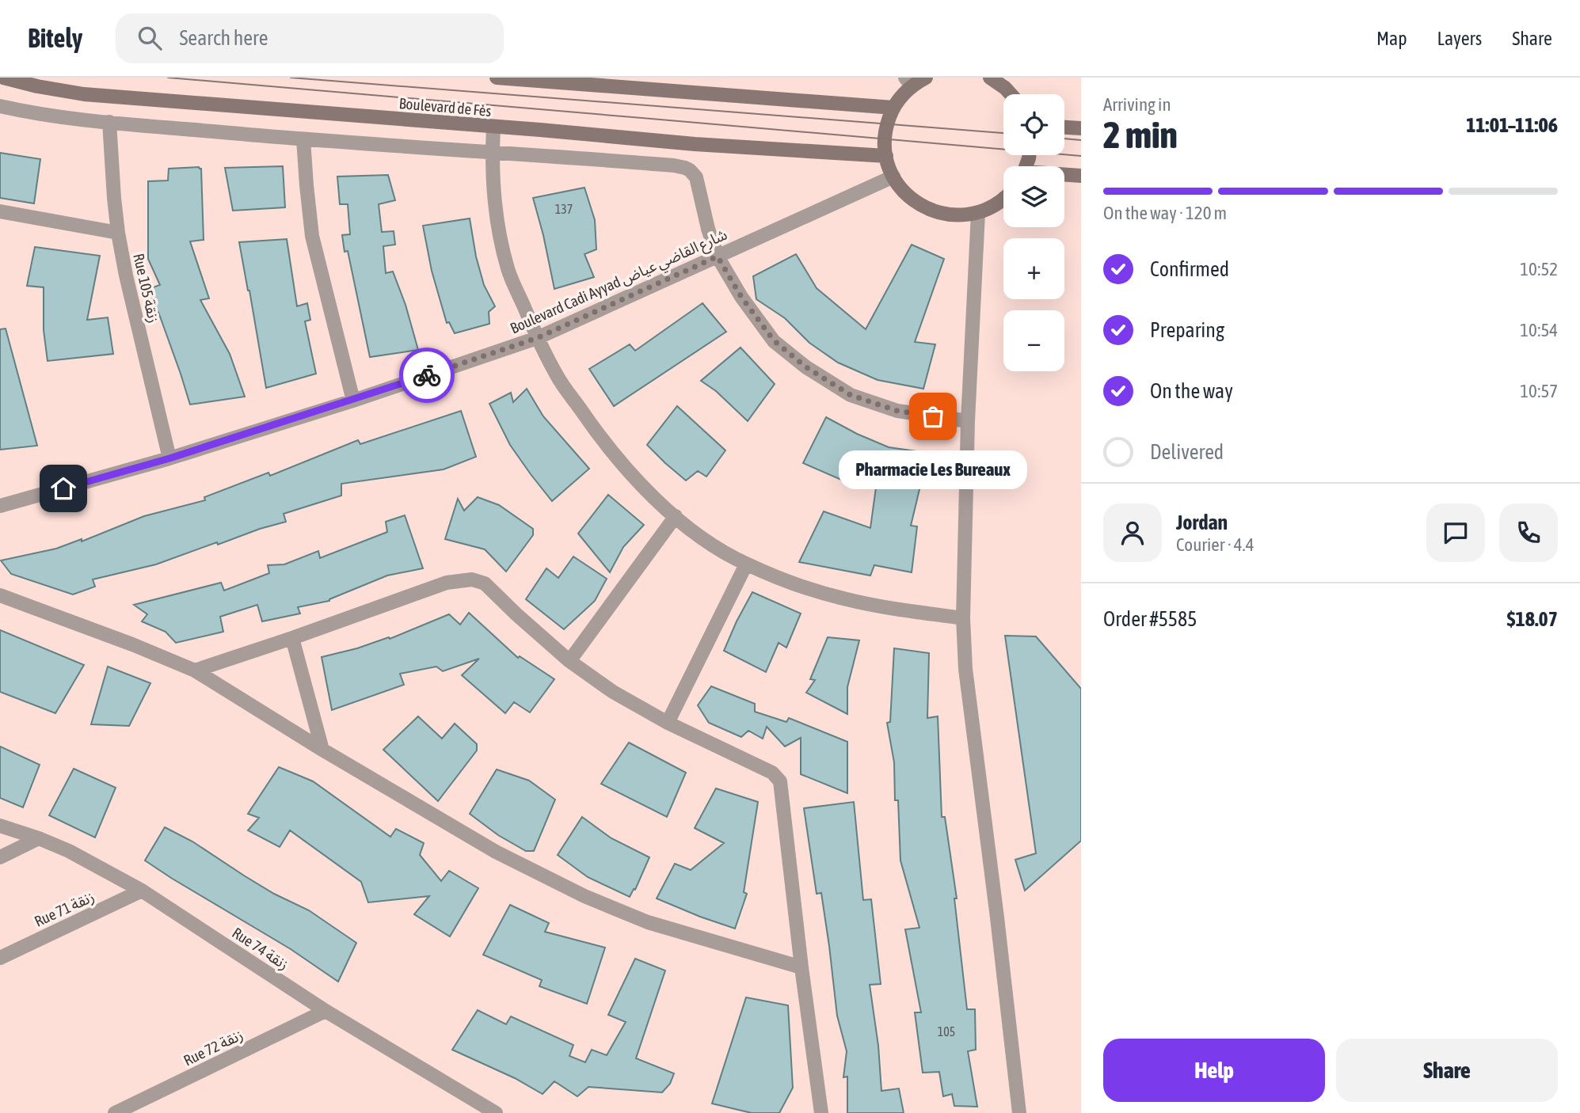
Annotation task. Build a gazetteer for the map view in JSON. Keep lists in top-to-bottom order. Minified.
{"streets":{"street":["Boulevard de Fès","Boulevard Cadi Ayyad شارع القاضي عياض","Rue 105 زنقة","Rue 71 زنقة","Rue 74 زنقة","Rue 72 زنقة"]},"crossings":[["Boulevard Cadi Ayyad شارع القاضي عياض","Rue 105 زنقة"],["Rue 71 زنقة","Rue 74 زنقة"],["Rue 74 زنقة","Rue 72 زنقة"]],"places":["Pharmacie Les Bureaux"],"house_numbers":["137","105"],"page":{"header":"Bitely","search":"Search here","nav":["Map","Layers","Share"],"heading":["2 min","Arriving in","11:01–11:06"],"panel":["Jordan","Courier · 4.4","Order #5585","$18.07"],"map_buttons":["+","−"],"bar":"On the way · 120 m","list":[["Confirmed","10:52"],["Preparing","10:54"],["On the way","10:57"],"Delivered"],"bubble":"Pharmacie Les Bureaux","buttons":["Help","Share"]}}
